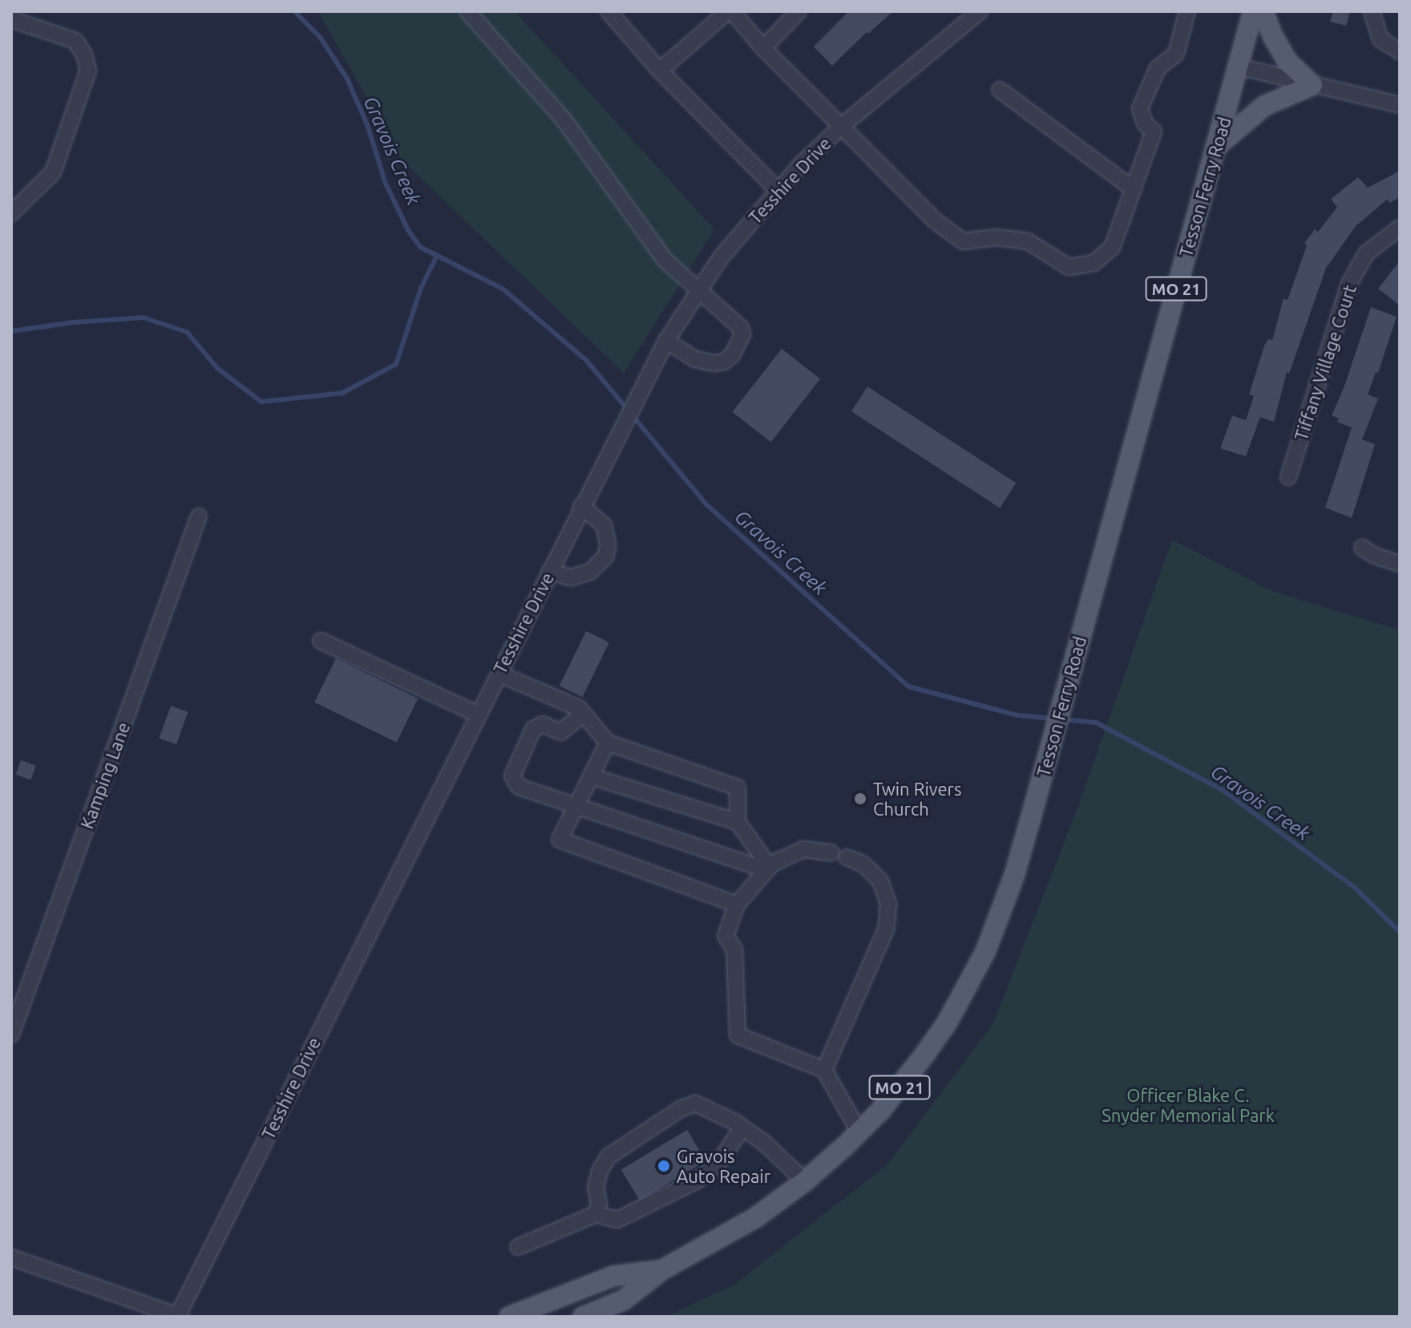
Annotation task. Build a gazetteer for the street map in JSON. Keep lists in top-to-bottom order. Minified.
{"streets":{"main road":["Tesson Ferry Road","MO 21"],"street":["Tesshire Drive","Tiffany Village Court","Kamping Lane"]},"water":["Gravois Creek"],"parks":["Officer Blake C. Snyder Memorial Park"],"places":["Twin Rivers Church","Gravois Auto Repair"]}
